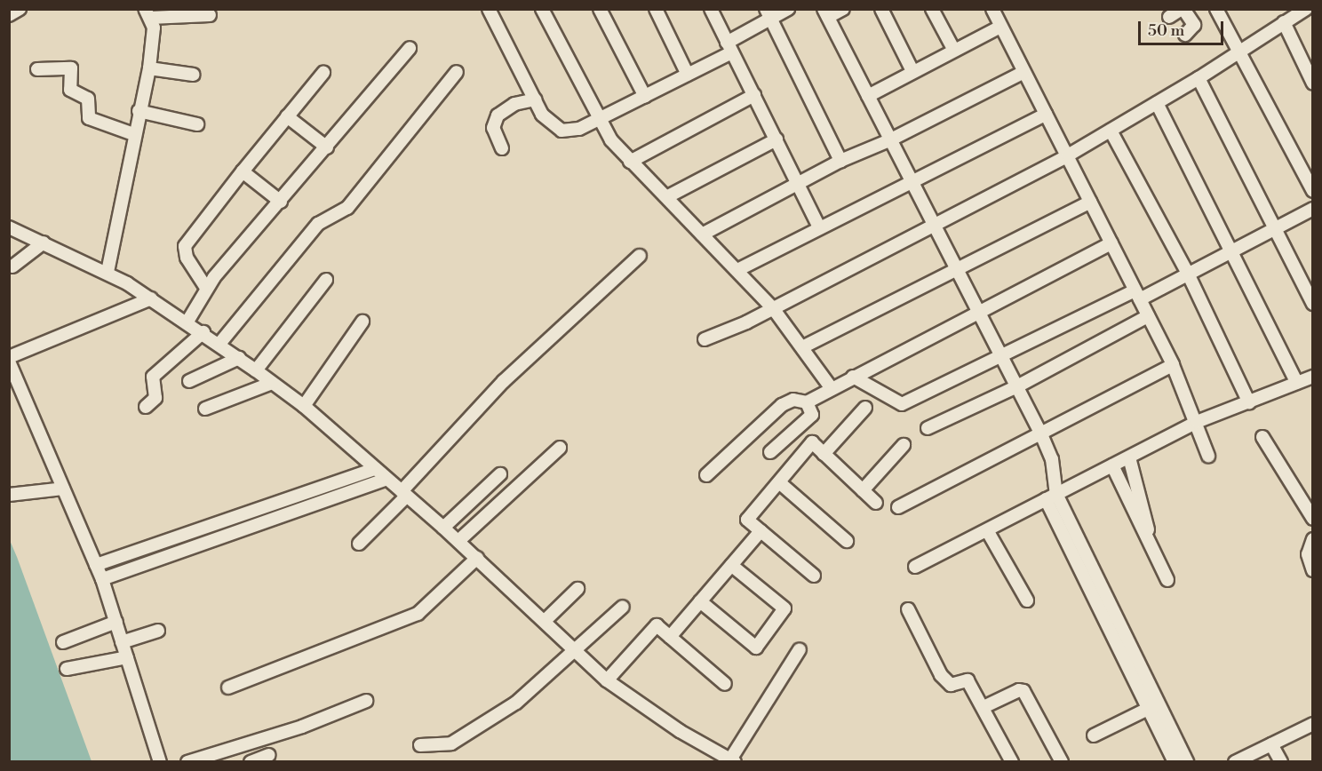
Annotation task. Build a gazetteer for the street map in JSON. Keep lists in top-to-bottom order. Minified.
{"scale_bar":"50 m"}
